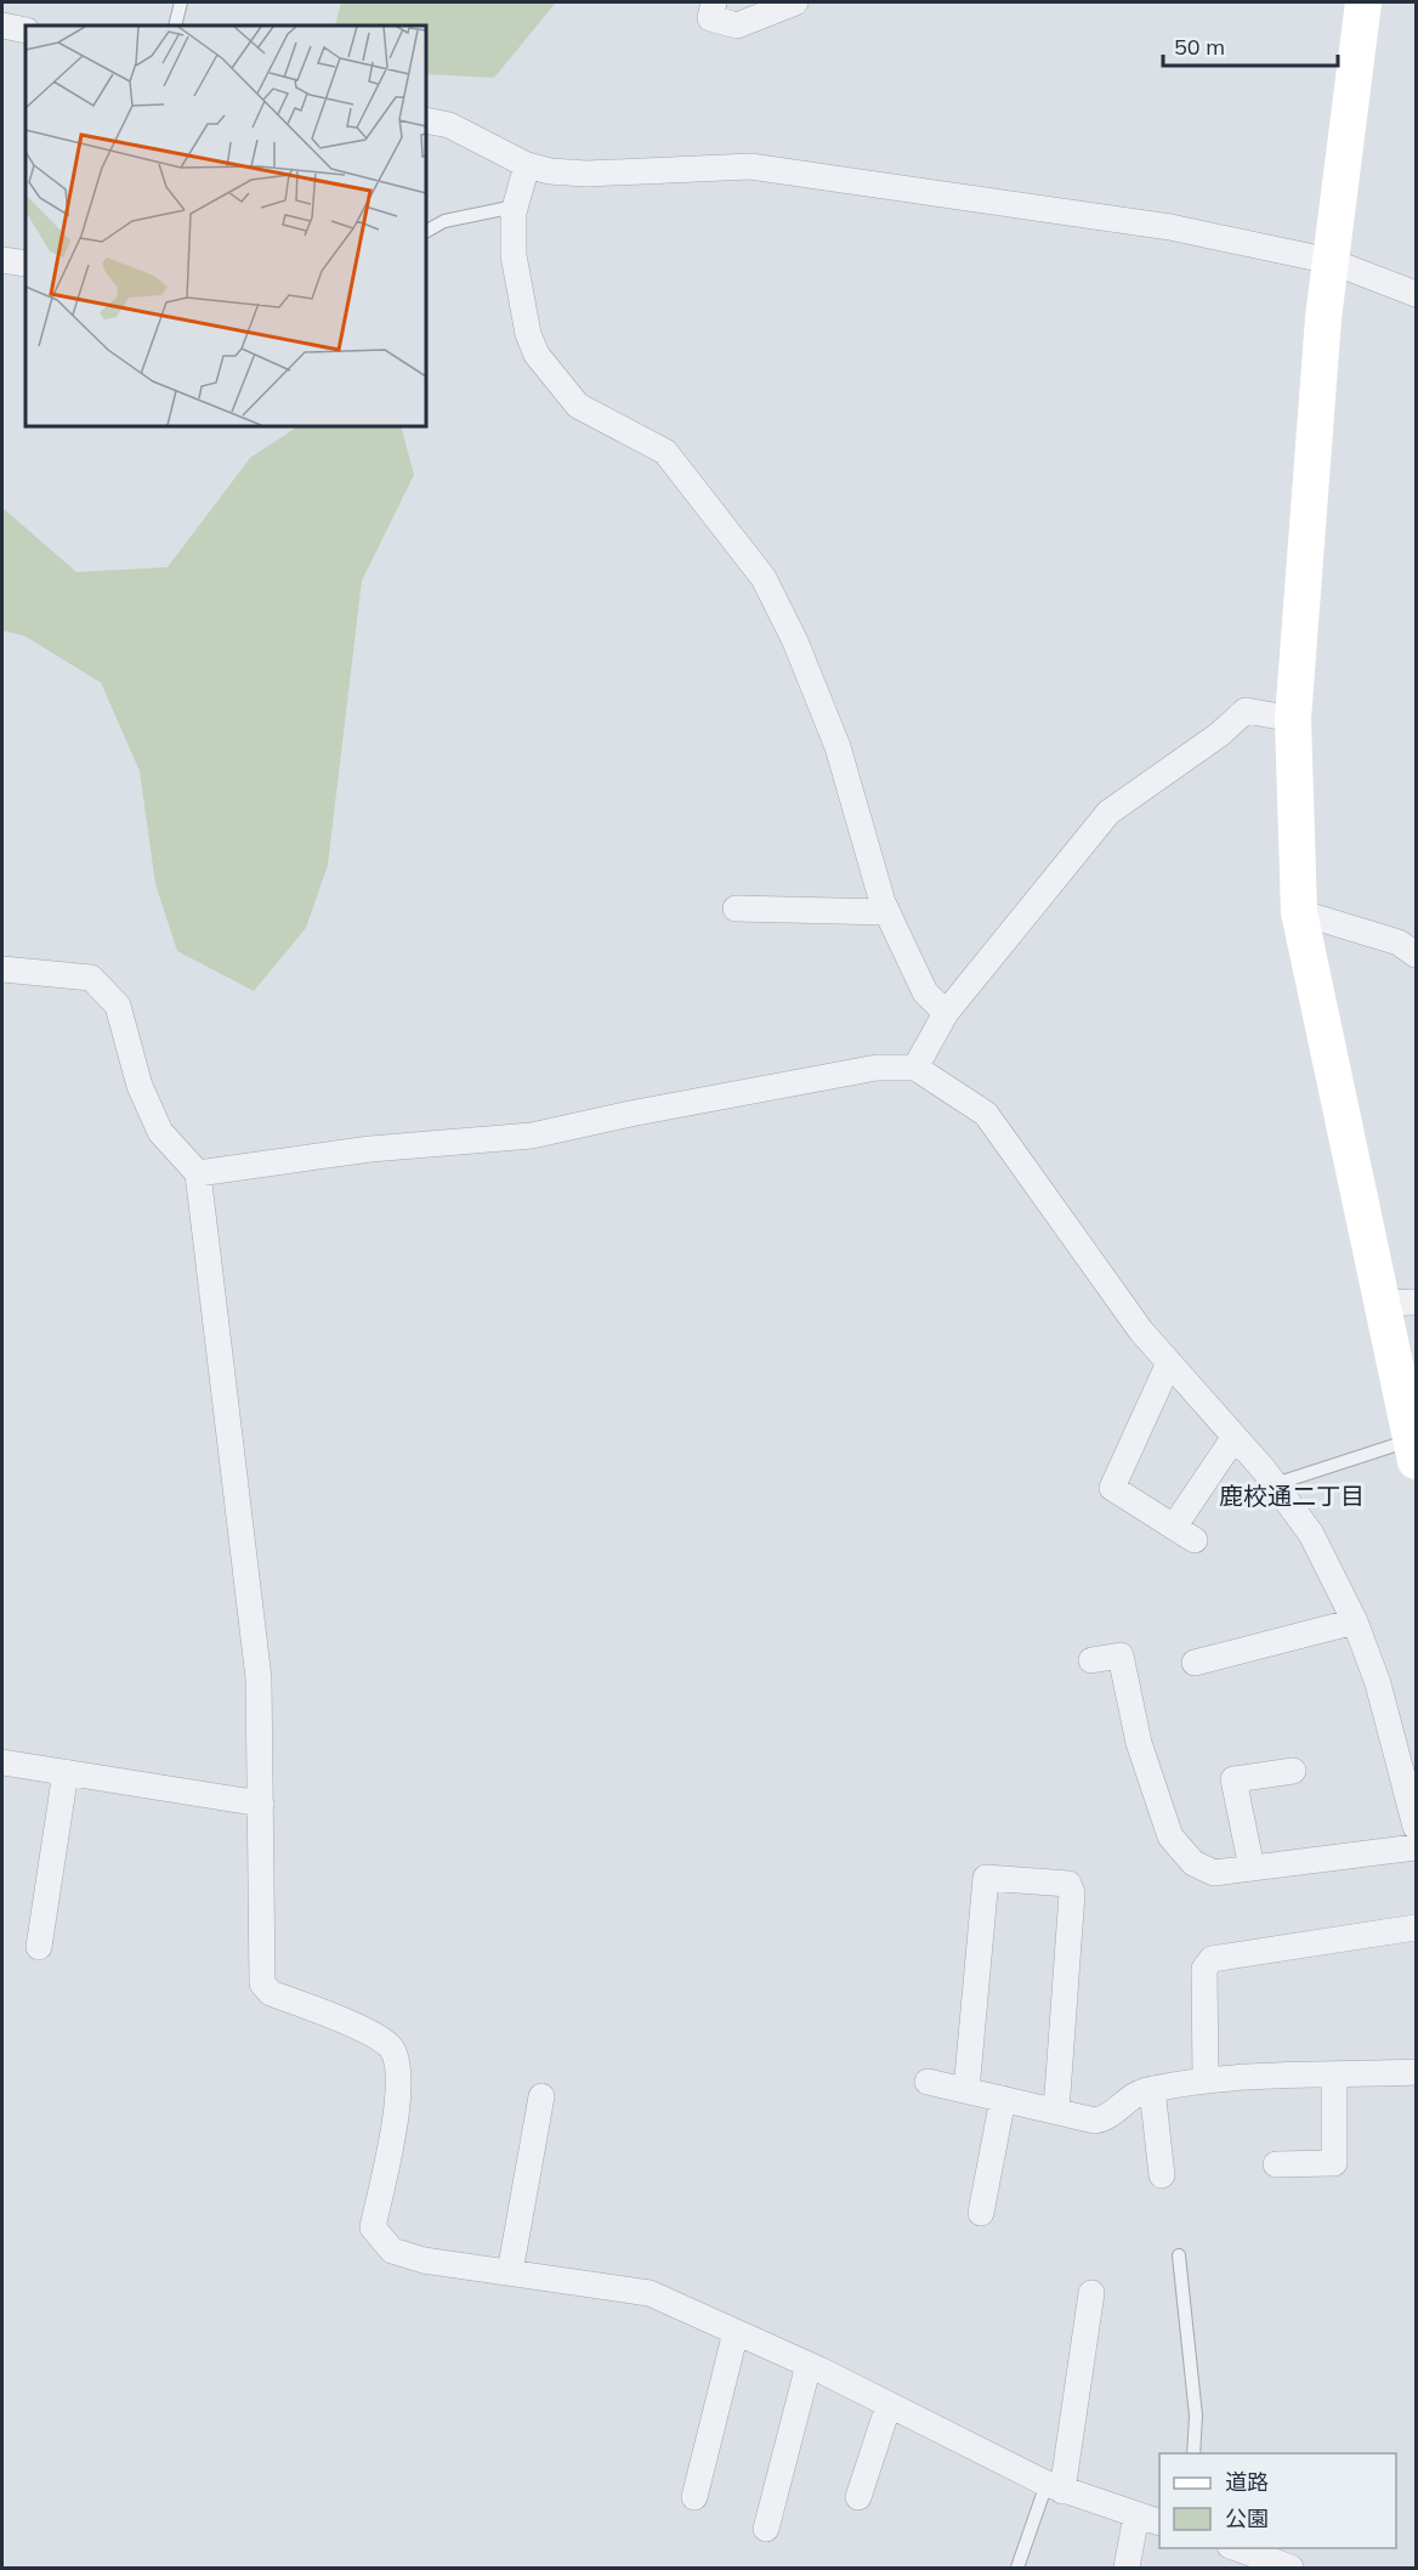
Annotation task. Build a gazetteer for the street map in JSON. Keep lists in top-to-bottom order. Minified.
{"districts":["鹿校通二丁目"],"legend":["道路","公園"],"scale_bar":"50 m"}
